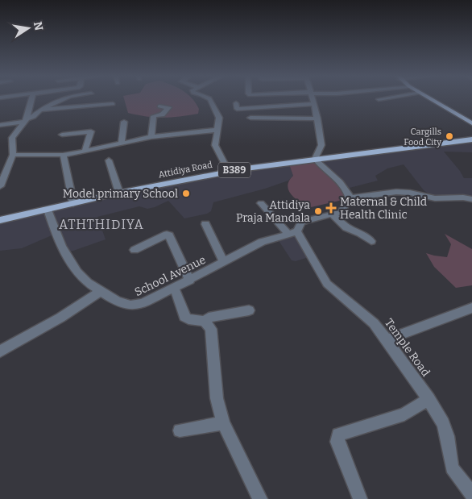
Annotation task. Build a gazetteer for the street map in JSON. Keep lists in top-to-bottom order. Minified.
{"streets":{"main road":["Attidiya Road","B389"],"street":["School Avenue","Temple Road"]},"crossings":[["Attidiya Road","School Avenue"],["School Avenue","Temple Road"]],"districts":["ATHTHIDIYA"],"places":{"other":["Cargills Food City","Model primary School","Attidiya Praja Mandala"],"health":["Maternal & Child Health Clinic"]},"north":"right"}
